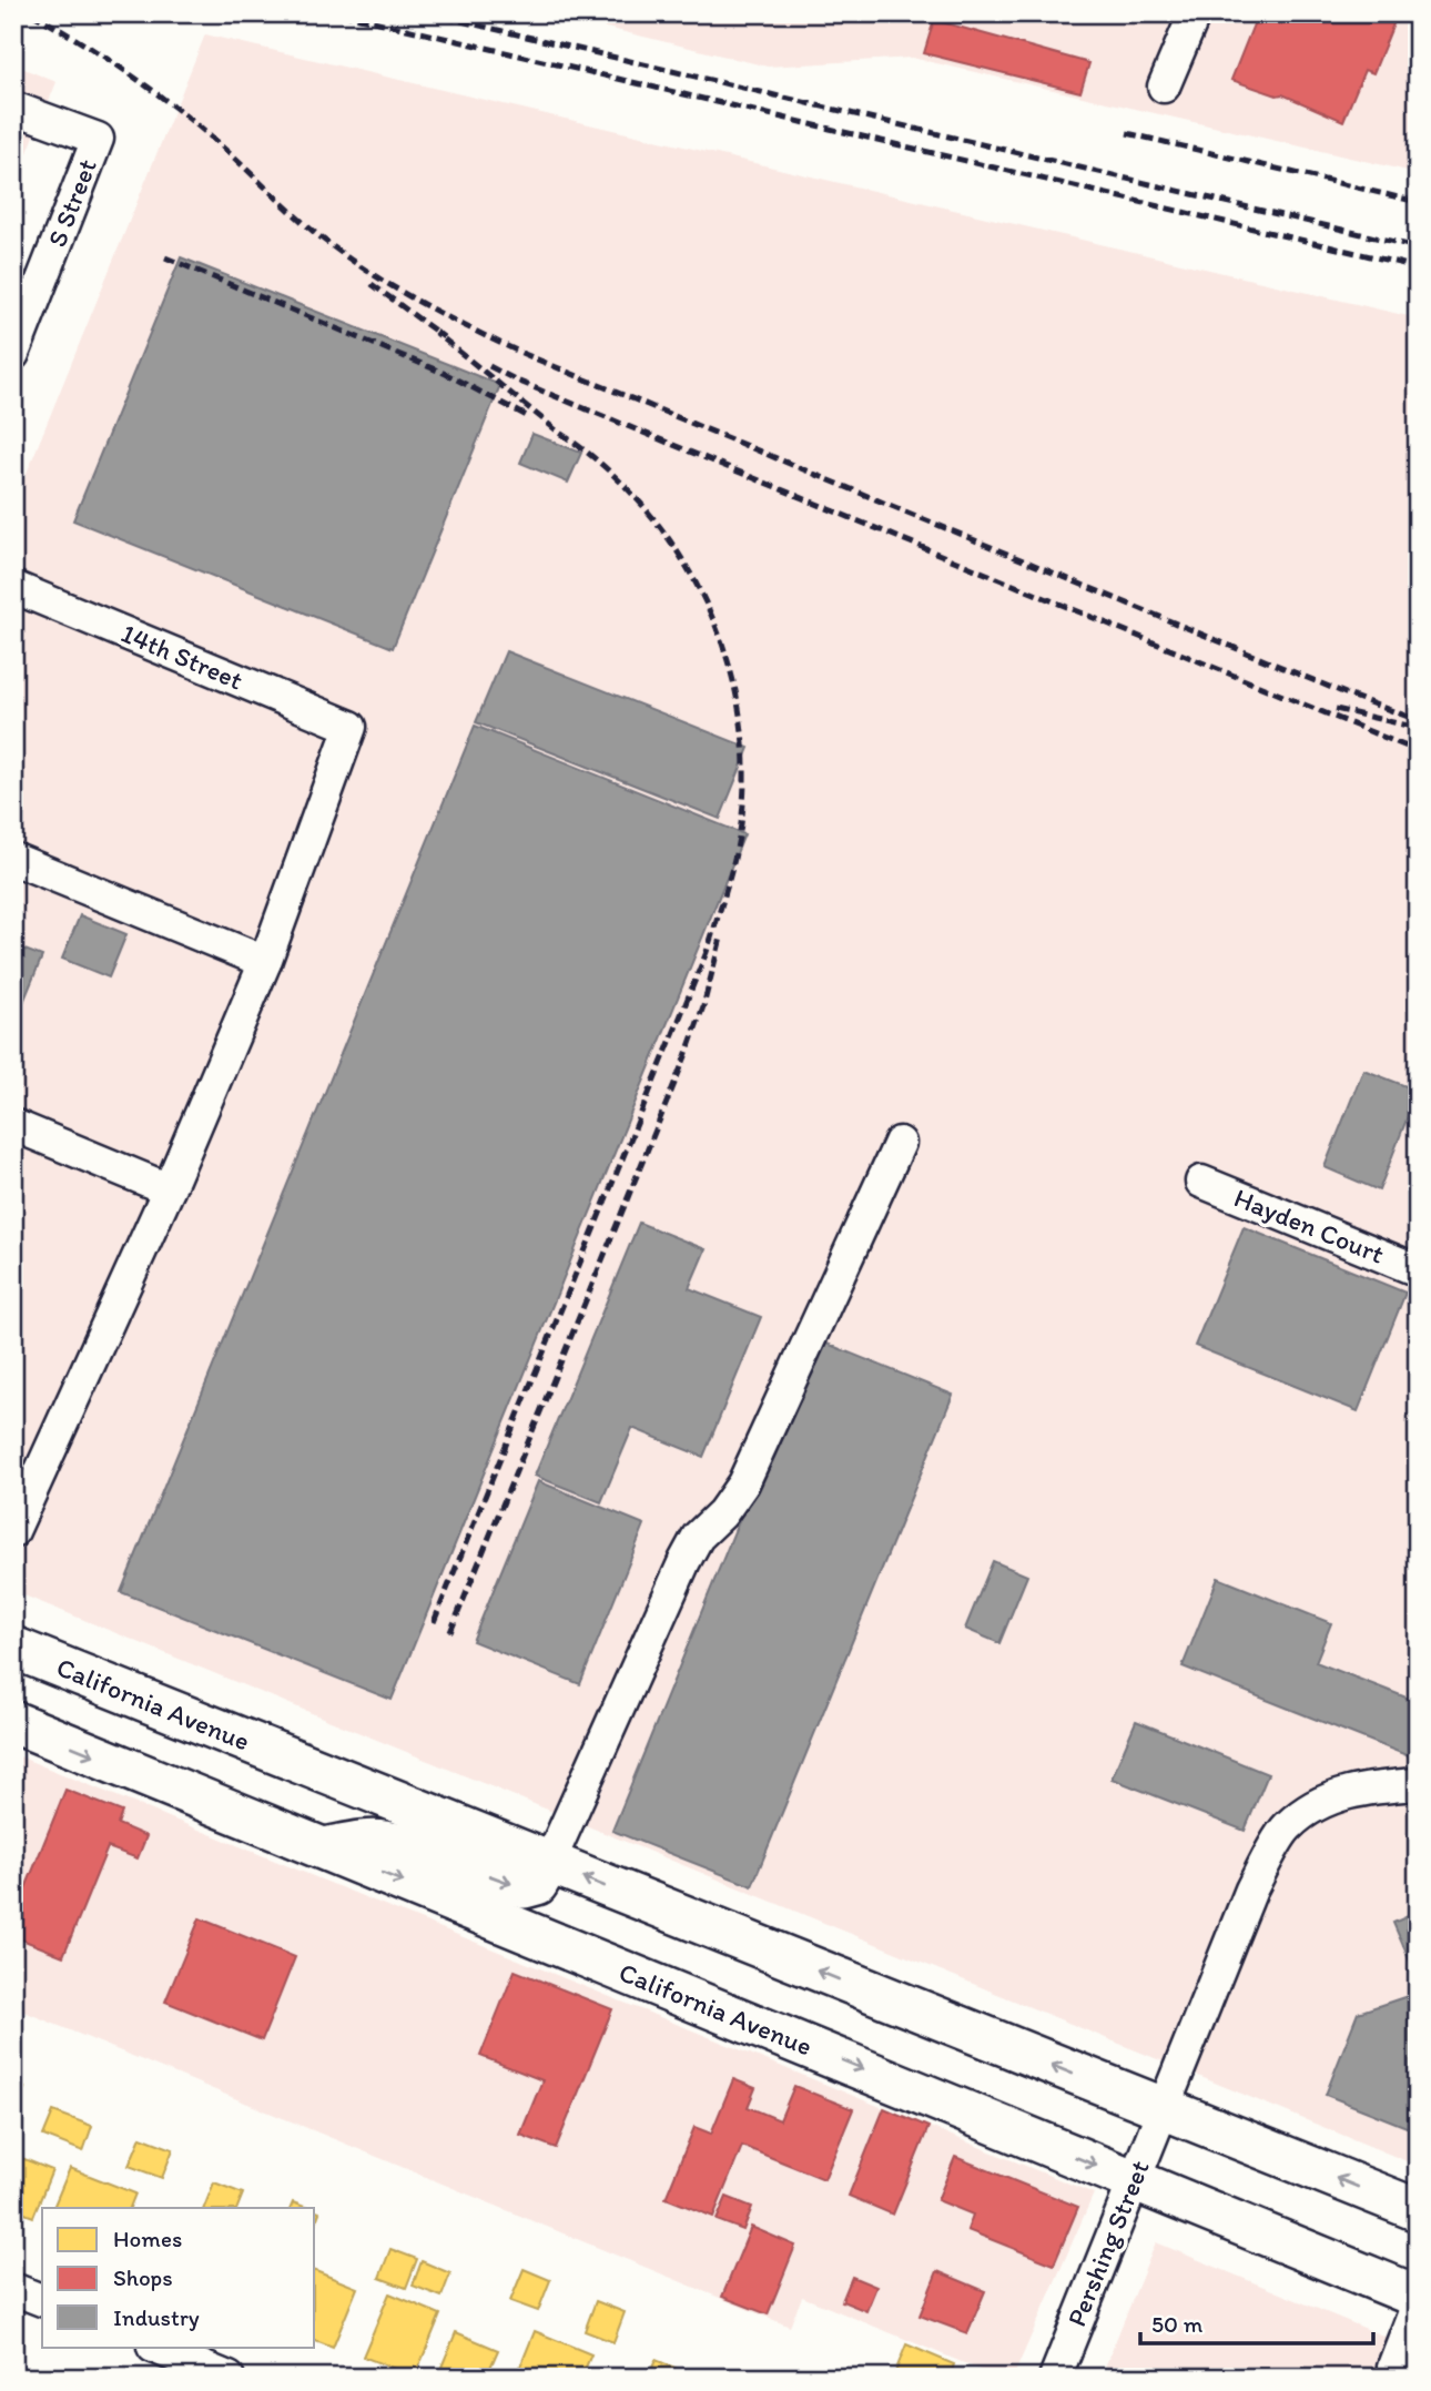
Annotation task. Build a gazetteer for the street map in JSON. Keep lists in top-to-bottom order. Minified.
{"streets":{"main road":["California Avenue"],"street":["S Street","14th Street","Hayden Court","Pershing Street"]},"crossings":[["California Avenue","Pershing Street"]],"legend":["Homes","Shops","Industry"],"scale_bar":"50 m"}
